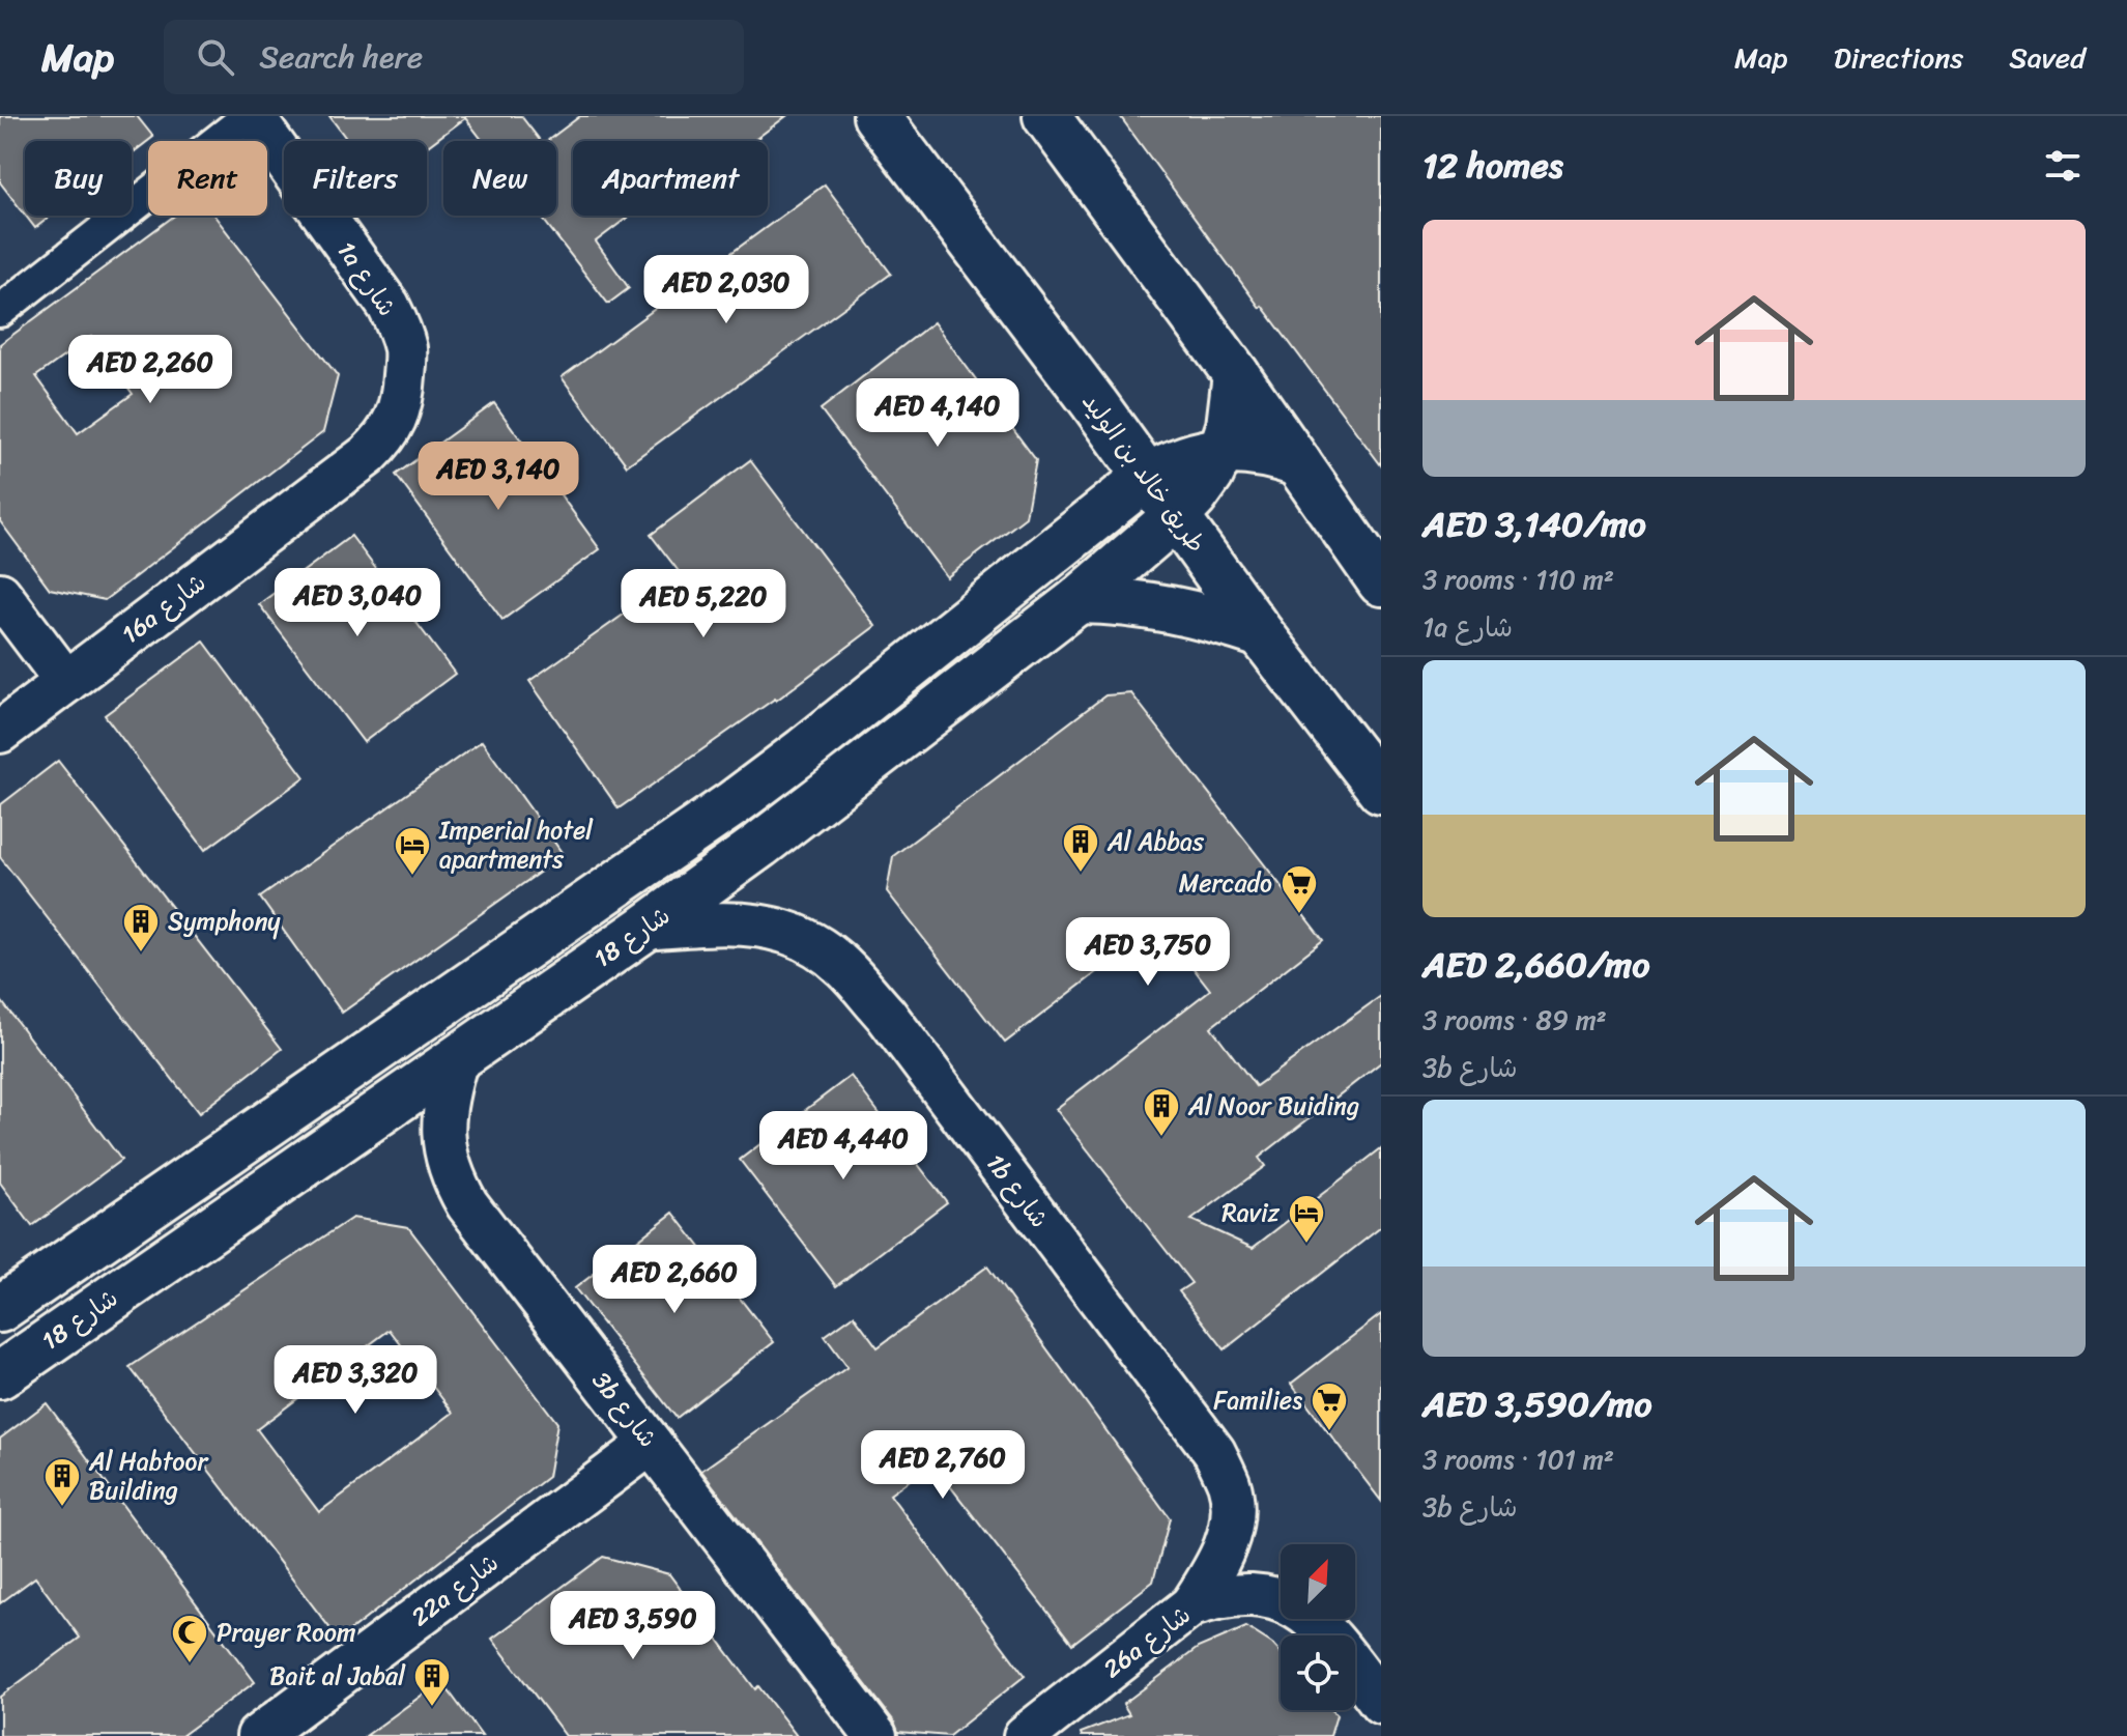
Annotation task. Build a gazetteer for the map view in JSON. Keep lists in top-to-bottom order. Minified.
{"streets":{"street":["1a شارع","طريق خالد بن الوليد","16a شارع","شارع 18","1b شارع","3b شارع","22a شارع","26a شارع"]},"crossings":[["1a شارع","16a شارع"],["طريق خالد بن الوليد","شارع 18"],["شارع 18","1b شارع"],["شارع 18","3b شارع"],["1b شارع","26a شارع"],["3b شارع","22a شارع"]],"places":{"building":["Al Abbas","Symphony","Al Noor Buiding","Al Habtoor Building","Bait al Jabal"],"hotel":["Imperial hotel apartments","Raviz"],"supermarket":["Mercado","Families"],"mosque":["Prayer Room"]},"north":"top right","page":{"header":"Map","search":"Search here","nav":["Map","Directions","Saved"],"heading":"12 homes","chip":["Buy","Rent","Filters","New","Apartment"],"list":[{"name":"AED 3,140/mo","note":"3 rooms · 110 m² · 1a شارع"},{"name":"AED 2,660/mo","note":"3 rooms · 89 m² · 3b شارع"},{"name":"AED 3,590/mo","note":"3 rooms · 101 m² · 3b شارع"}],"price":["AED 2,030","AED 2,260","AED 4,140","AED 3,140","AED 3,040","AED 5,220","AED 3,750","AED 4,440","AED 2,660","AED 3,320","AED 2,760","AED 3,590"]}}
